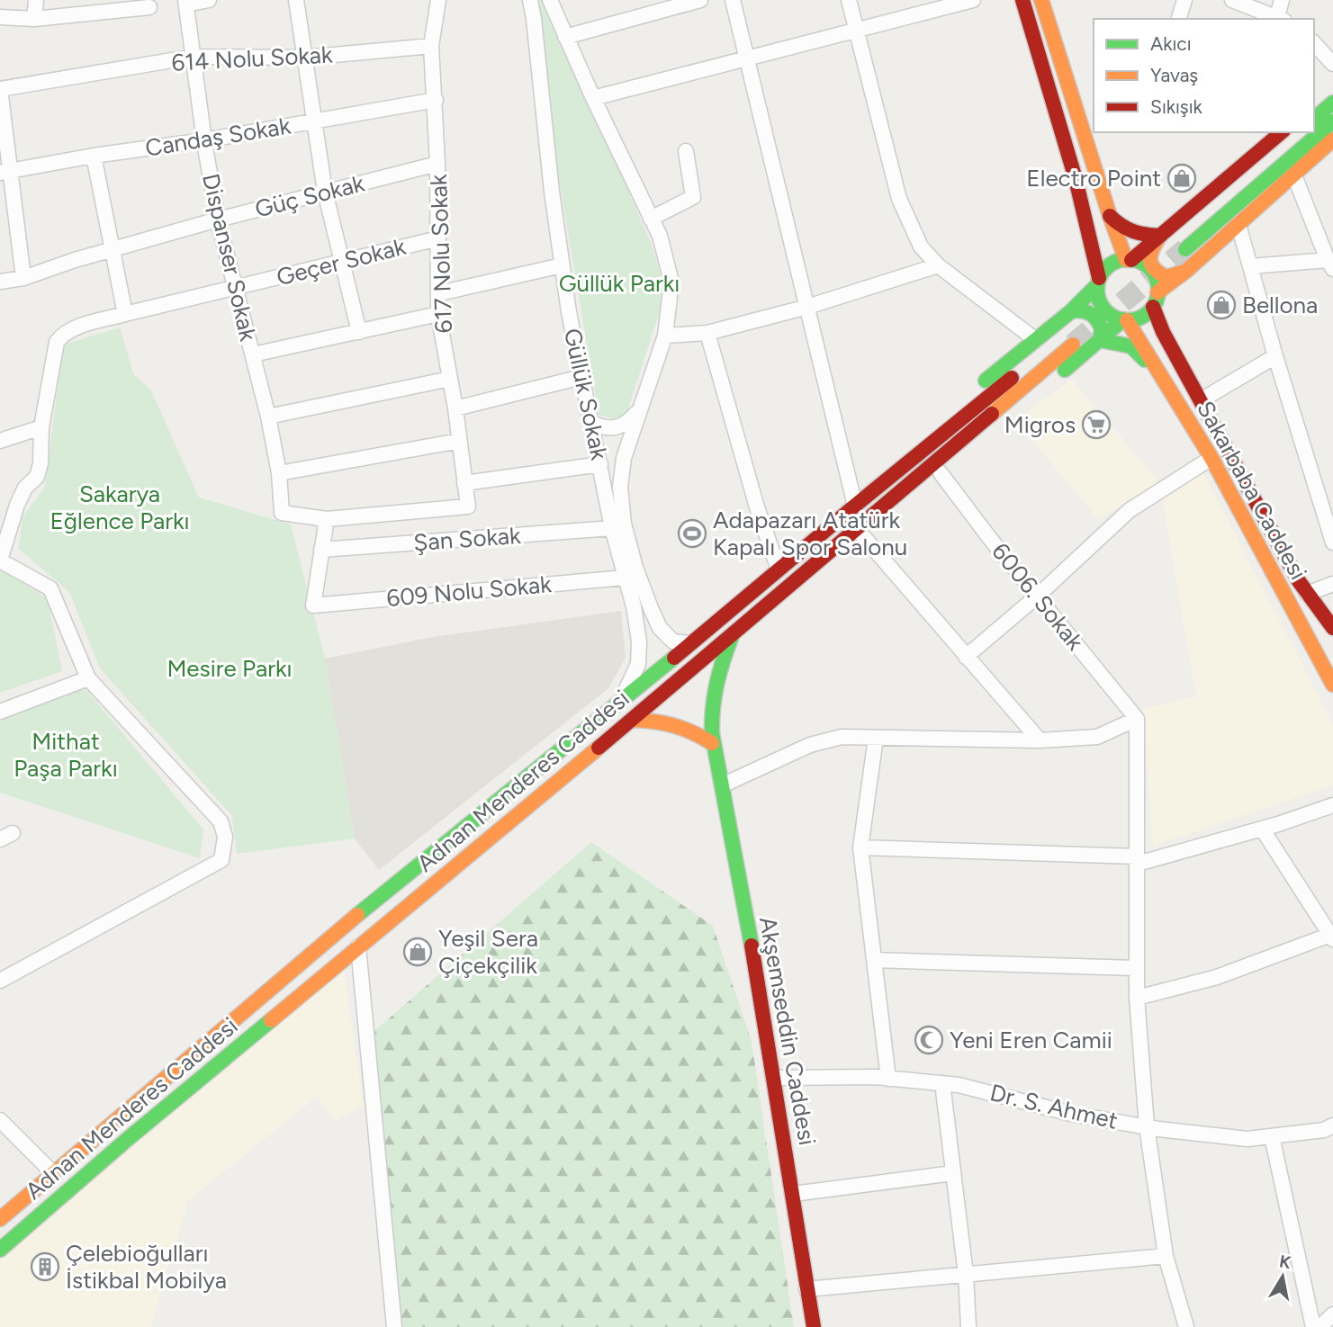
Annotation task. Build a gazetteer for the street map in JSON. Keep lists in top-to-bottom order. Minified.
{"streets":{"main road":["Sakarbaba Caddesi","Adnan Menderes Caddesi","Akşemseddin Caddesi"],"street":["614 Nolu Sokak","Candaş Sokak","Güç Sokak","617 Nolu Sokak","Dispanser Sokak","Geçer Sokak","Güllük Sokak","Şan Sokak","609 Nolu Sokak","6006. Sokak","Dr. S. Ahmet"]},"crossings":[["614 Nolu Sokak","617 Nolu Sokak"],["614 Nolu Sokak","Dispanser Sokak"],["Candaş Sokak","617 Nolu Sokak"],["Candaş Sokak","Dispanser Sokak"],["Güç Sokak","617 Nolu Sokak"],["Güç Sokak","Dispanser Sokak"],["617 Nolu Sokak","Dispanser Sokak"],["617 Nolu Sokak","Geçer Sokak"],["Dispanser Sokak","Geçer Sokak"],["Güllük Sokak","Şan Sokak"],["Güllük Sokak","609 Nolu Sokak"],["Güllük Sokak","Adnan Menderes Caddesi"],["Şan Sokak","609 Nolu Sokak"],["Adnan Menderes Caddesi","Akşemseddin Caddesi"],["Akşemseddin Caddesi","Dr. S. Ahmet"]],"parks":["Güllük Parkı","Sakarya Eğlence Parkı","Mesire Parkı","Mithat Paşa Parkı"],"places":{"shop":["Electro Point","Bellona","Yeşil Sera Çiçekçilik"],"supermarket":["Migros"],"sports":["Adapazarı Atatürk Kapalı Spor Salonu"],"mosque":["Yeni Eren Camii"],"building":["Çelebioğulları İstikbal Mobilya"]},"legend":["Akıcı","Yavaş","Sıkışık"],"north":"top"}
